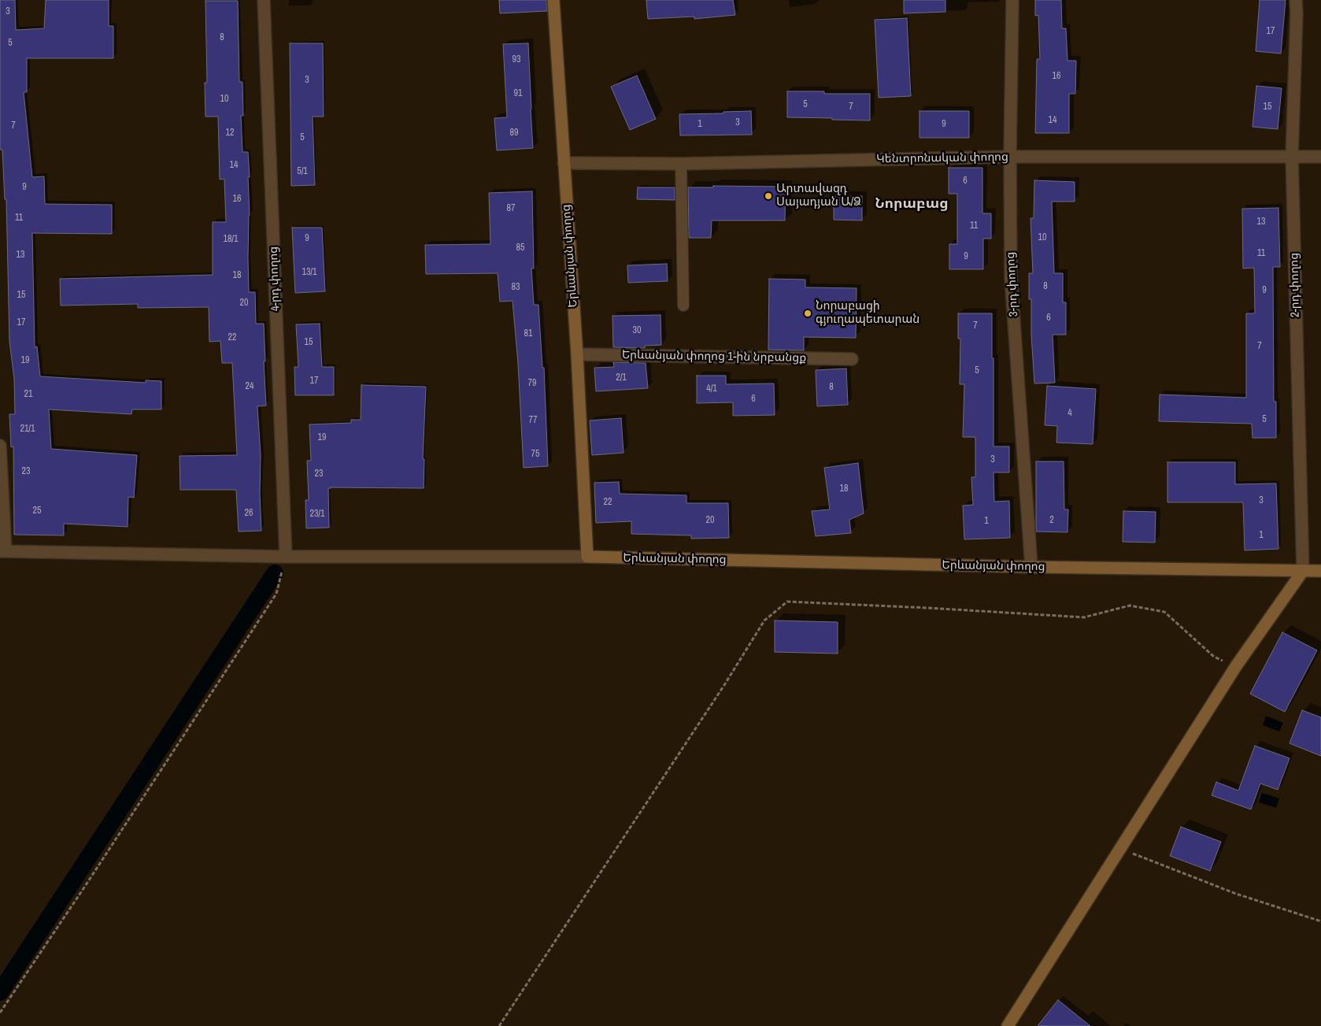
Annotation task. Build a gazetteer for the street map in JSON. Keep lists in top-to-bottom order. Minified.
{"streets":{"main road":["Երևանյան փողոց"],"street":["Կենտրոնական փողոց","4-րդ փողոց","3-րդ փողոց","2-րդ փողոց","Երևանյան փողոց 1-ին նրբանցք"]},"crossings":[["Կենտրոնական փողոց","Երևանյան փողոց"],["Կենտրոնական փողոց","3-րդ փողոց"],["Կենտրոնական փողոց","2-րդ փողոց"],["Երևանյան փողոց","3-րդ փողոց"],["Երևանյան փողոց","2-րդ փողոց"],["Երևանյան փողոց","Երևանյան փողոց 1-ին նրբանցք"]],"districts":["Նորաբաց"],"places":["Արտավազդ Սայադյան Ա/Ձ","Նորաբացի գյուղապետարան"],"house_numbers":["3","17","8","5","93","16","3","91","10","5","7","15","14","3","1","9","7","12","89","5","14","5/1","6","9","16","87","11","13","11","10","9","18/1","85","11","13","9","13/1","18","8","83","9","15","20","6","17","7","30","81","22","15","7","19","5","2/1","17","79","24","8","4/1","21","6","4","5","77","21/1","19","75","3","23","23","18","3","22","25","26","23/1","20","2","1","1"]}
